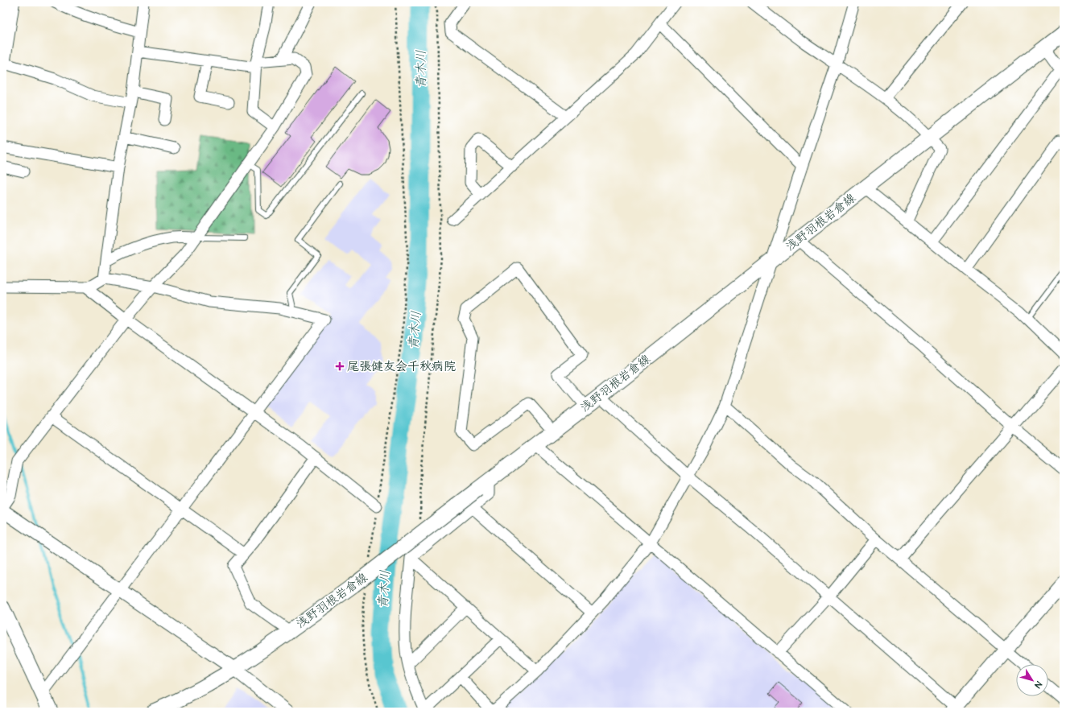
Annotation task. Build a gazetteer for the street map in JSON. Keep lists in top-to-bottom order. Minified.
{"streets":{"main road":["浅野羽根岩倉線"]},"water":["青木川"],"places":{"health":["尾張健友会千秋病院"]},"north":"bottom right"}
